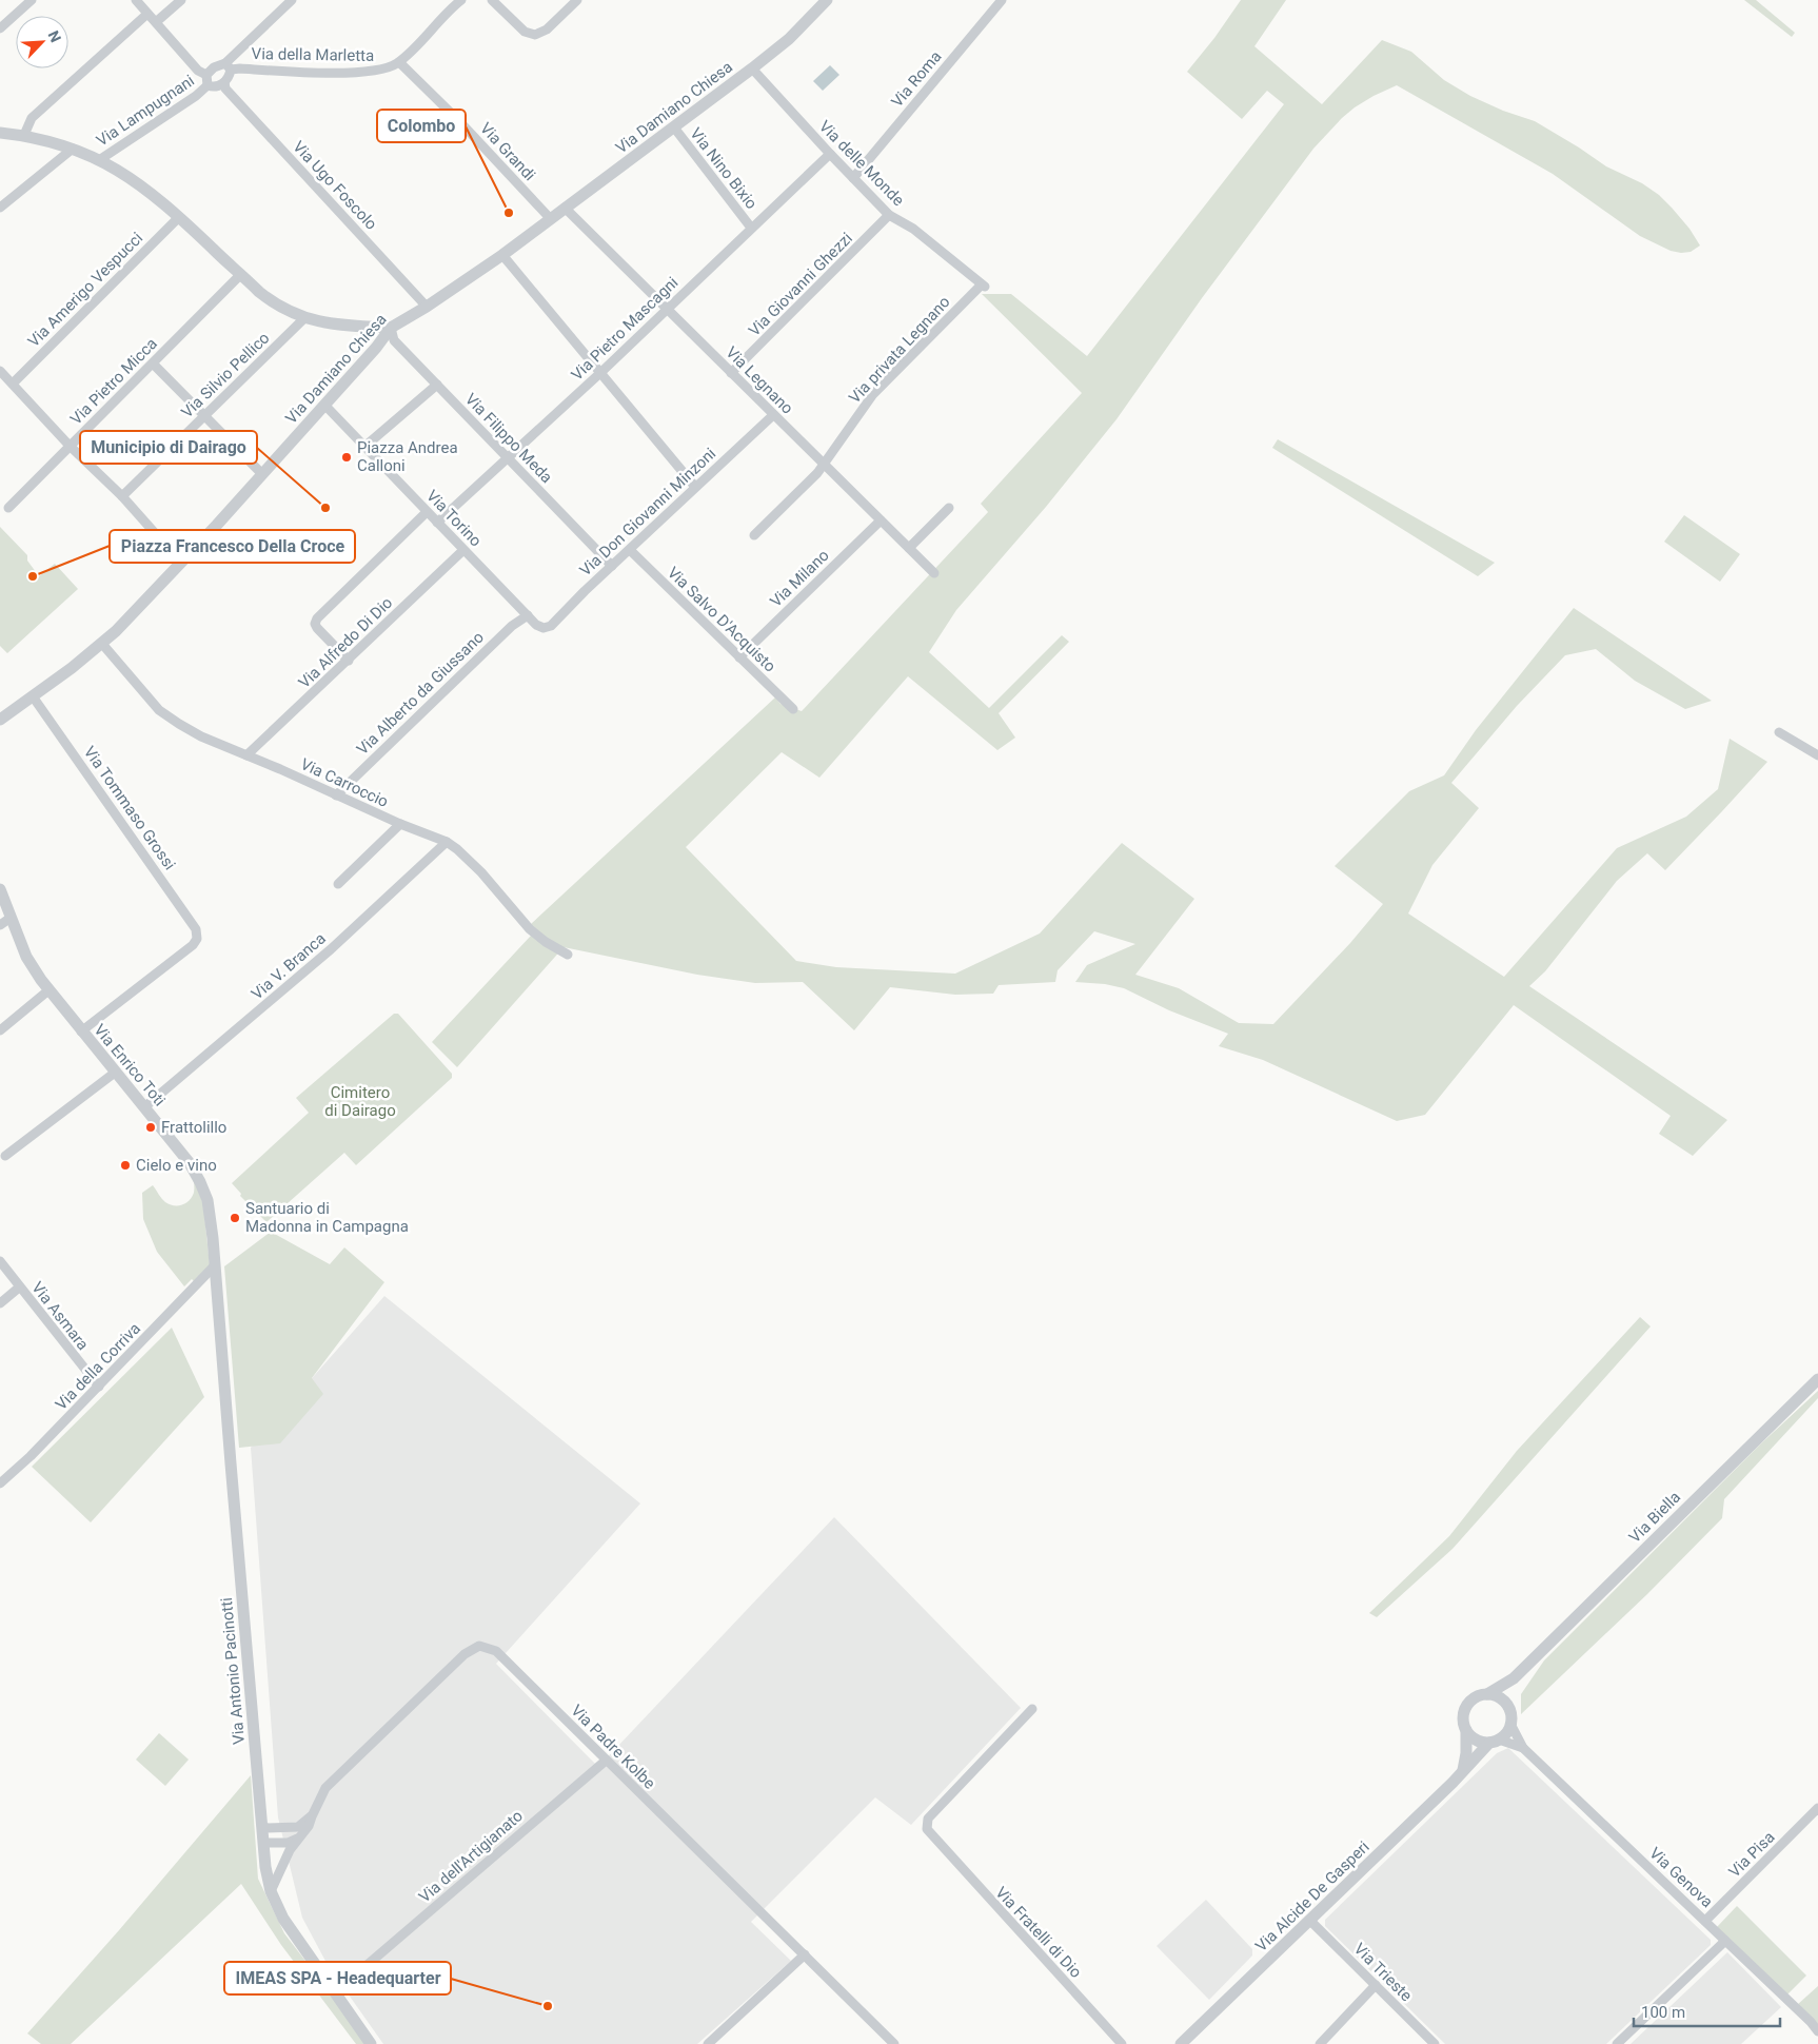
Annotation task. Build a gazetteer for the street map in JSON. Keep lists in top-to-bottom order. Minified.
{"streets":{"street":["Via della Marletta","Via Roma","Via Damiano Chiesa","Via Lampugnani","Via Grandi","Via delle Monde","Via Nino Bixio","Via Ugo Foscolo","Via Giovanni Ghezzi","Via Amerigo Vespucci","Via Pietro Mascagni","Via privata Legnano","Via Silvio Pellico","Via Legnano","Via Pietro Micca","Via Filippo Meda","Via Don Giovanni Minzoni","Via Torino","Via Milano","Via Salvo D'Acquisto","Via Alfredo Di Dio","Via Alberto da Giussano","Via Carroccio","Via Tommaso Grossi","Via V. Branca","Via Enrico Toti","Via Asmara","Via della Corriva","Via Biella","Via Antonio Pacinotti","Via Padre Kolbe","Via Pisa","Via dell'Artigianato","Via Genova","Via Alcide De Gasperi","Via Fratelli di Dio","Via Trieste"]},"crossings":[["Via della Marletta","Via Lampugnani"],["Via della Marletta","Via Grandi"],["Via della Marletta","Via Ugo Foscolo"],["Via Roma","Via delle Monde"],["Via Damiano Chiesa","Via Grandi"],["Via Damiano Chiesa","Via delle Monde"],["Via Damiano Chiesa","Via Nino Bixio"],["Via Damiano Chiesa","Via Ugo Foscolo"],["Via Damiano Chiesa","Via Legnano"],["Via Damiano Chiesa","Via Filippo Meda"],["Via Damiano Chiesa","Via Torino"],["Via Damiano Chiesa","Via Carroccio"],["Via Damiano Chiesa","Via Tommaso Grossi"],["Via Lampugnani","Via Ugo Foscolo"],["Via delle Monde","Via Giovanni Ghezzi"],["Via delle Monde","Via Pietro Mascagni"],["Via delle Monde","Via privata Legnano"],["Via Nino Bixio","Via Pietro Mascagni"],["Via Giovanni Ghezzi","Via Legnano"],["Via Pietro Mascagni","Via Legnano"],["Via Pietro Mascagni","Via Filippo Meda"],["Via Pietro Mascagni","Via Torino"],["Via privata Legnano","Via Legnano"],["Via Legnano","Via Don Giovanni Minzoni"],["Via Legnano","Via Milano"],["Via Filippo Meda","Via Don Giovanni Minzoni"],["Via Don Giovanni Minzoni","Via Torino"],["Via Don Giovanni Minzoni","Via Salvo D'Acquisto"],["Via Torino","Via Alfredo Di Dio"],["Via Torino","Via Alberto da Giussano"],["Via Milano","Via Salvo D'Acquisto"],["Via Alfredo Di Dio","Via Carroccio"],["Via Alberto da Giussano","Via Carroccio"],["Via Carroccio","Via V. Branca"],["Via Tommaso Grossi","Via Enrico Toti"],["Via V. Branca","Via Enrico Toti"],["Via Enrico Toti","Via della Corriva"],["Via Enrico Toti","Via Antonio Pacinotti"],["Via Asmara","Via della Corriva"],["Via della Corriva","Via Antonio Pacinotti"],["Via Biella","Via Genova"],["Via Biella","Via Alcide De Gasperi"],["Via Antonio Pacinotti","Via Padre Kolbe"],["Via Padre Kolbe","Via dell'Artigianato"],["Via Pisa","Via Genova"],["Via Genova","Via Alcide De Gasperi"],["Via Alcide De Gasperi","Via Trieste"]],"parks":["Cimitero di Dairago"],"places":["Colombo","Piazza Andrea Calloni","Municipio di Dairago","Piazza Francesco Della Croce","Frattolillo","Cielo e vino","Santuario di Madonna in Campagna","IMEAS SPA - Headequarter"],"scale_bar":"100 m","north":"top right"}
